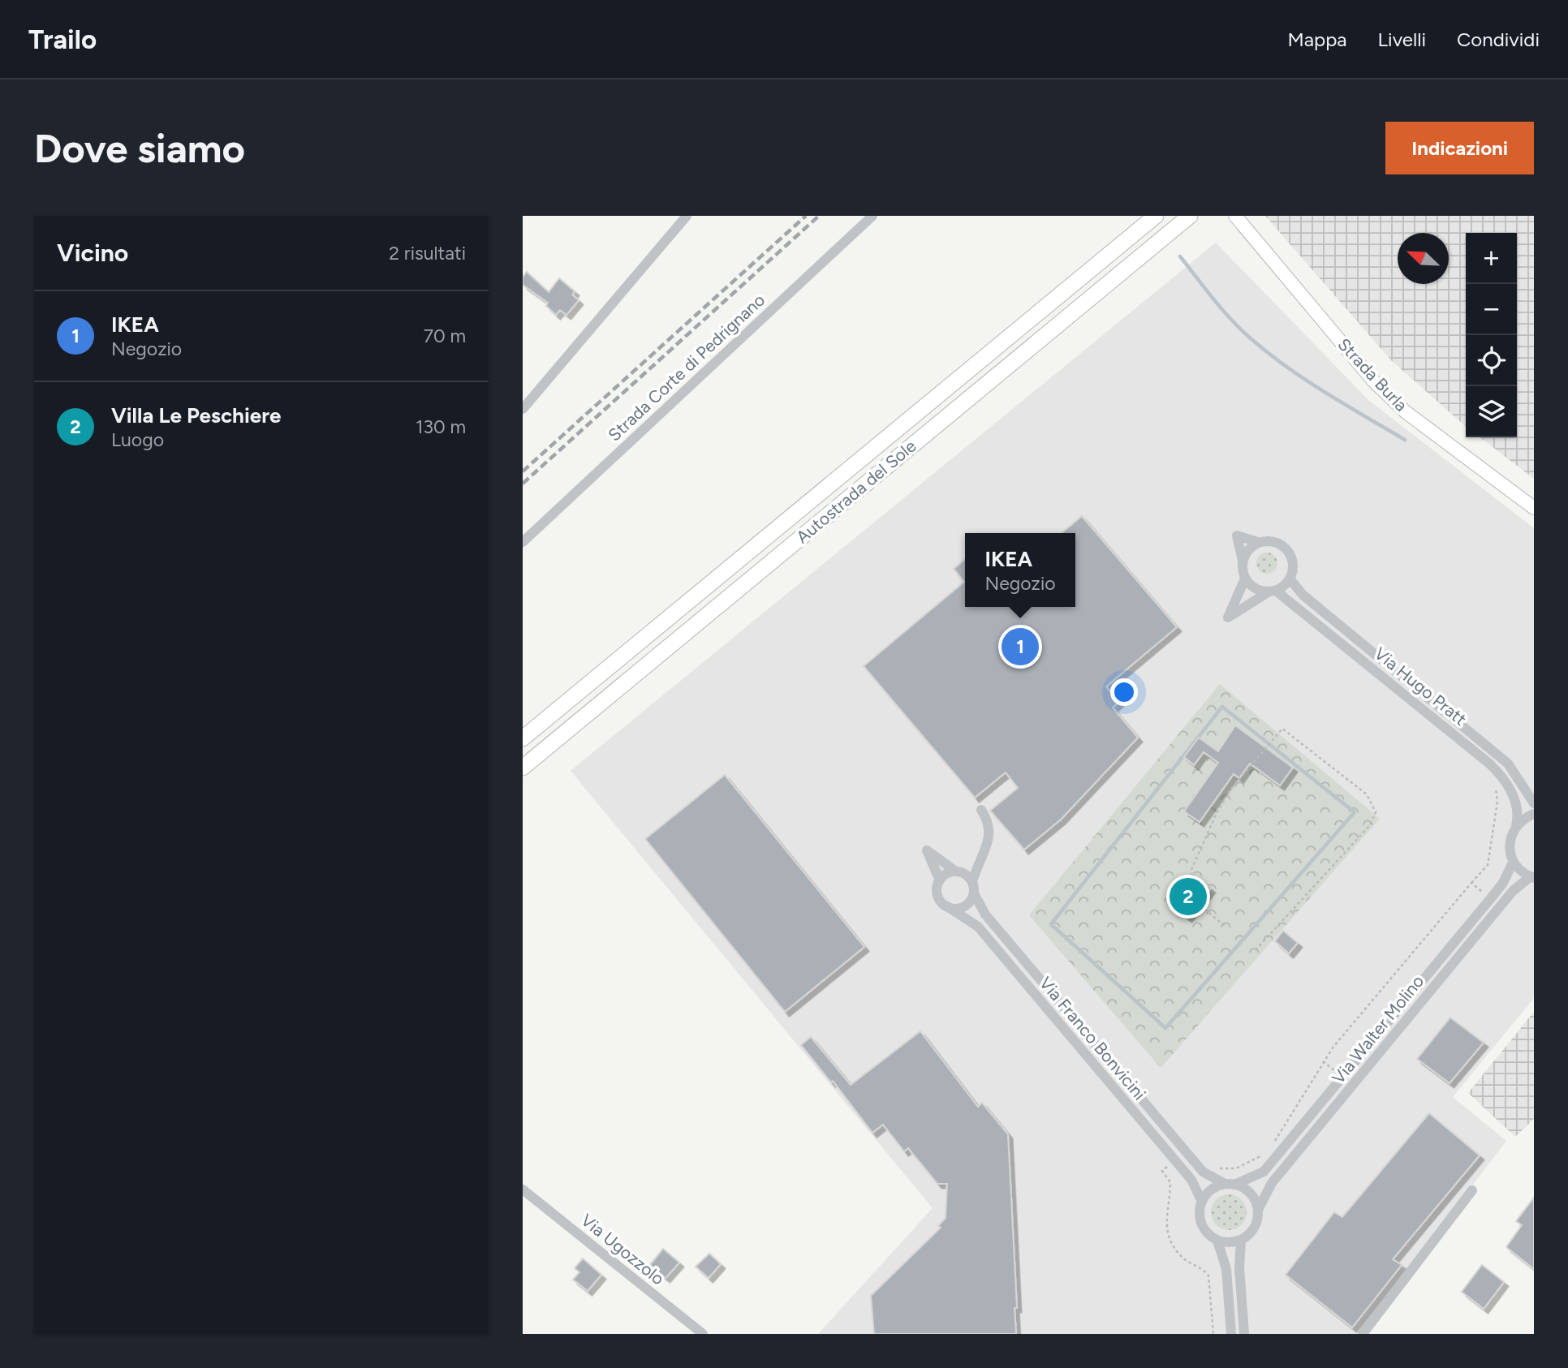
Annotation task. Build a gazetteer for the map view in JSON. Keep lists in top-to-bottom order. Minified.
{"streets":{"highway":["Autostrada del Sole"],"main road":["Strada Burla"],"street":["Strada Corte di Pedrignano","Via Hugo Pratt","Via Walter Molino","Via Franco Bonvicini","Via Ugozzolo"]},"crossings":[["Via Hugo Pratt","Via Walter Molino"],["Via Walter Molino","Via Franco Bonvicini"]],"north":"top left","page":{"header":"Trailo","nav":["Mappa","Livelli","Condividi"],"buttons":"Indicazioni","title":"Dove siamo","heading":["Vicino","2 risultati"],"map_buttons":["+","−"],"list":[{"mark":"1","name":"IKEA","note":"Negozio","value":"70 m"},{"mark":"2","name":"Villa Le Peschiere","note":"Luogo","value":"130 m"}],"popup":["IKEA","Negozio"],"pins":["1","2"]}}
